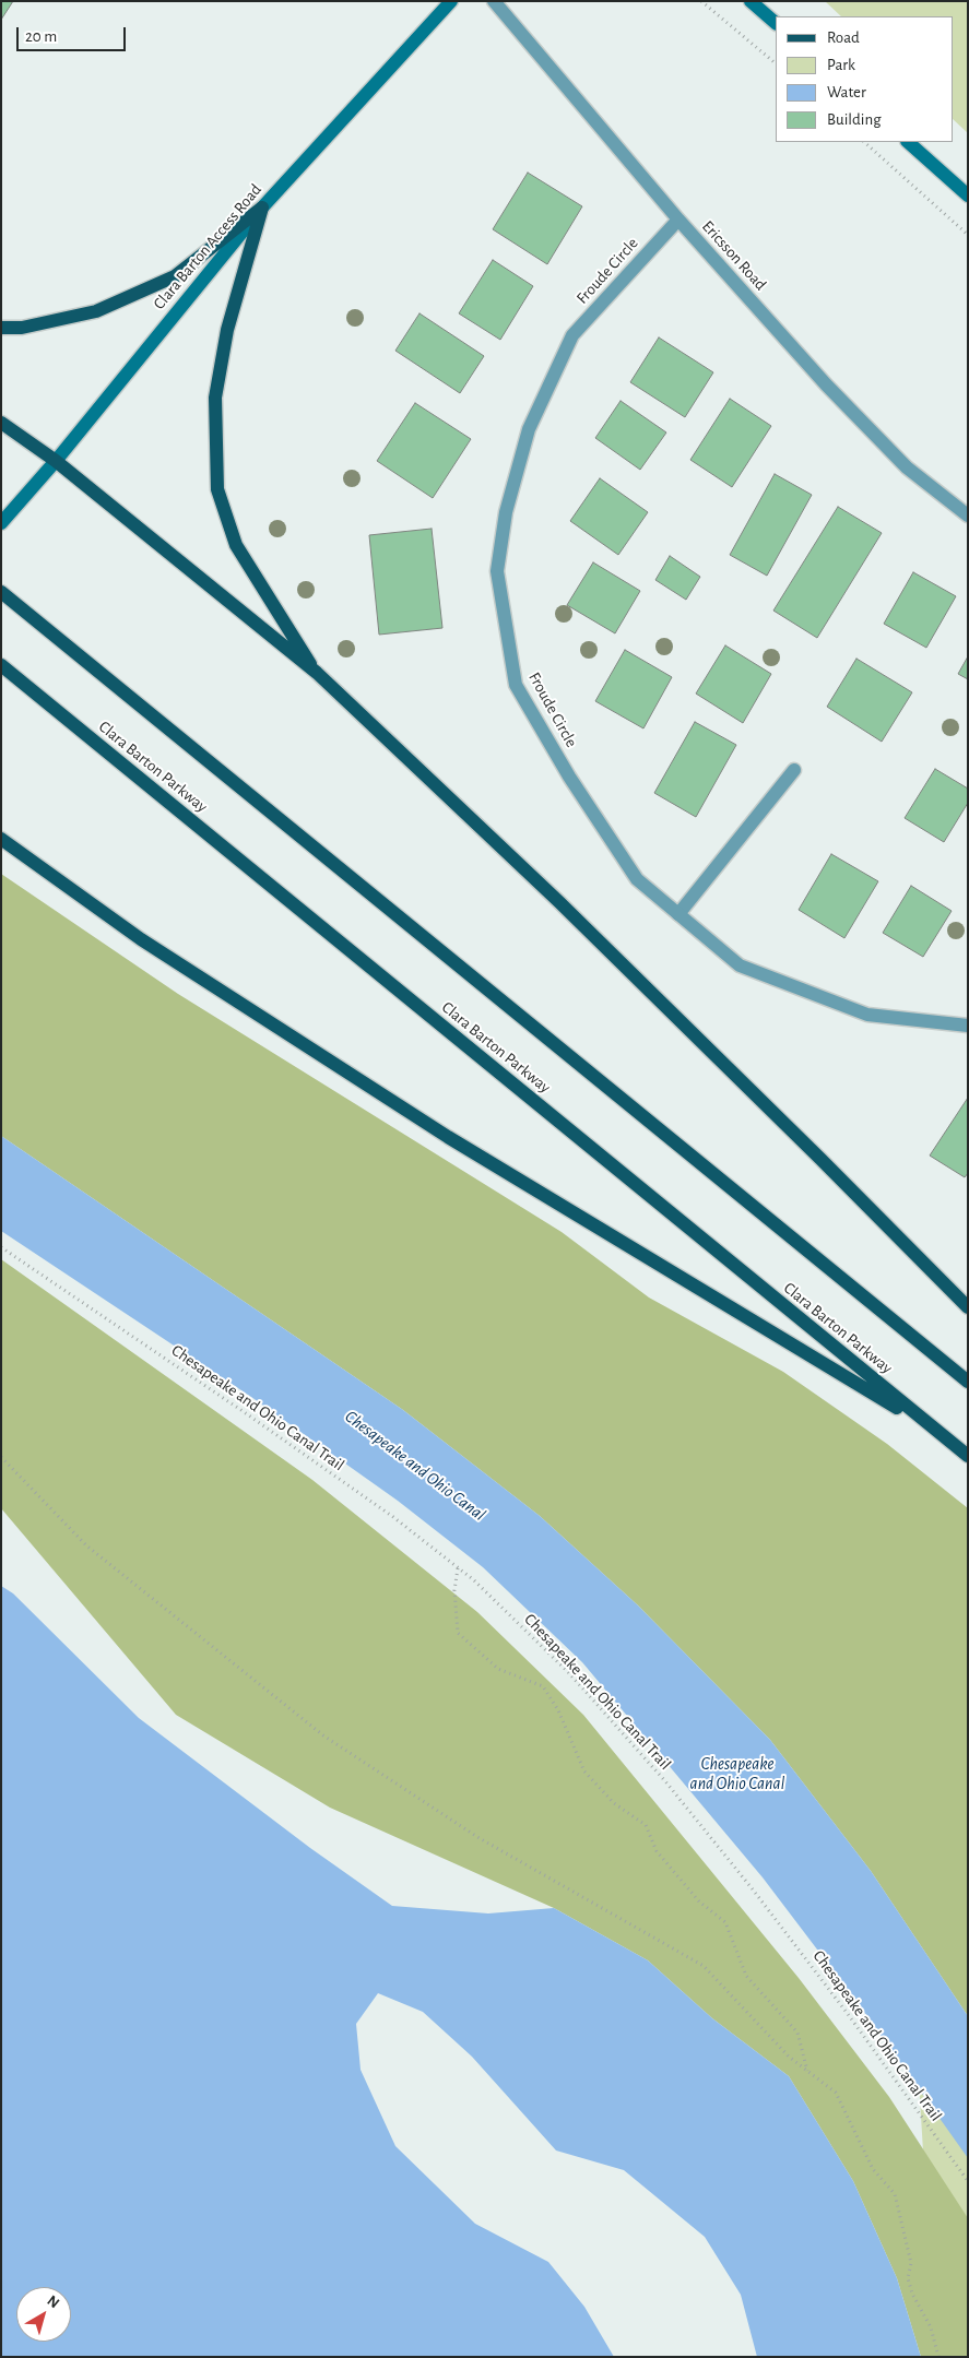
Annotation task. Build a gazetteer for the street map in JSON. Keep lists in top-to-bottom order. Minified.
{"streets":{"main road":["Clara Barton Access Road","Clara Barton Parkway"],"street":["Ericsson Road","Froude Circle"],"path":["Chesapeake and Ohio Canal Trail"]},"crossings":[["Ericsson Road","Froude Circle"]],"water":["Chesapeake and Ohio Canal"],"legend":["Road","Park","Water","Building"],"scale_bar":"20 m","north":"top right"}
